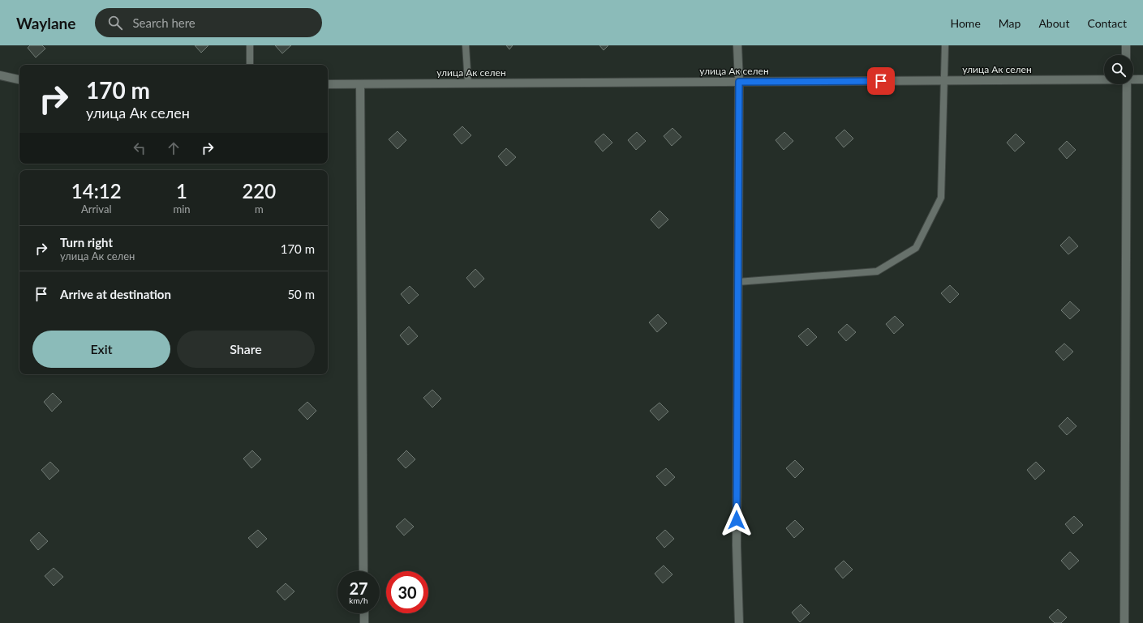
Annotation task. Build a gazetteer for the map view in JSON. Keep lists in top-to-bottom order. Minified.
{"streets":{"street":["улица Ак селен"]},"page":{"header":"Waylane","search":"Search here","nav":["Home","Map","About","Contact"],"turn":["170 m","улица Ак селен"],"eta":["14:12","Arrival","1","min","220","m"],"list":[{"name":"Turn right","note":"улица Ак селен","value":"170 m"},{"name":"Arrive at destination","value":"50 m"}],"buttons":["Exit","Share"],"speed":"27 km/h","limit":"30"}}
